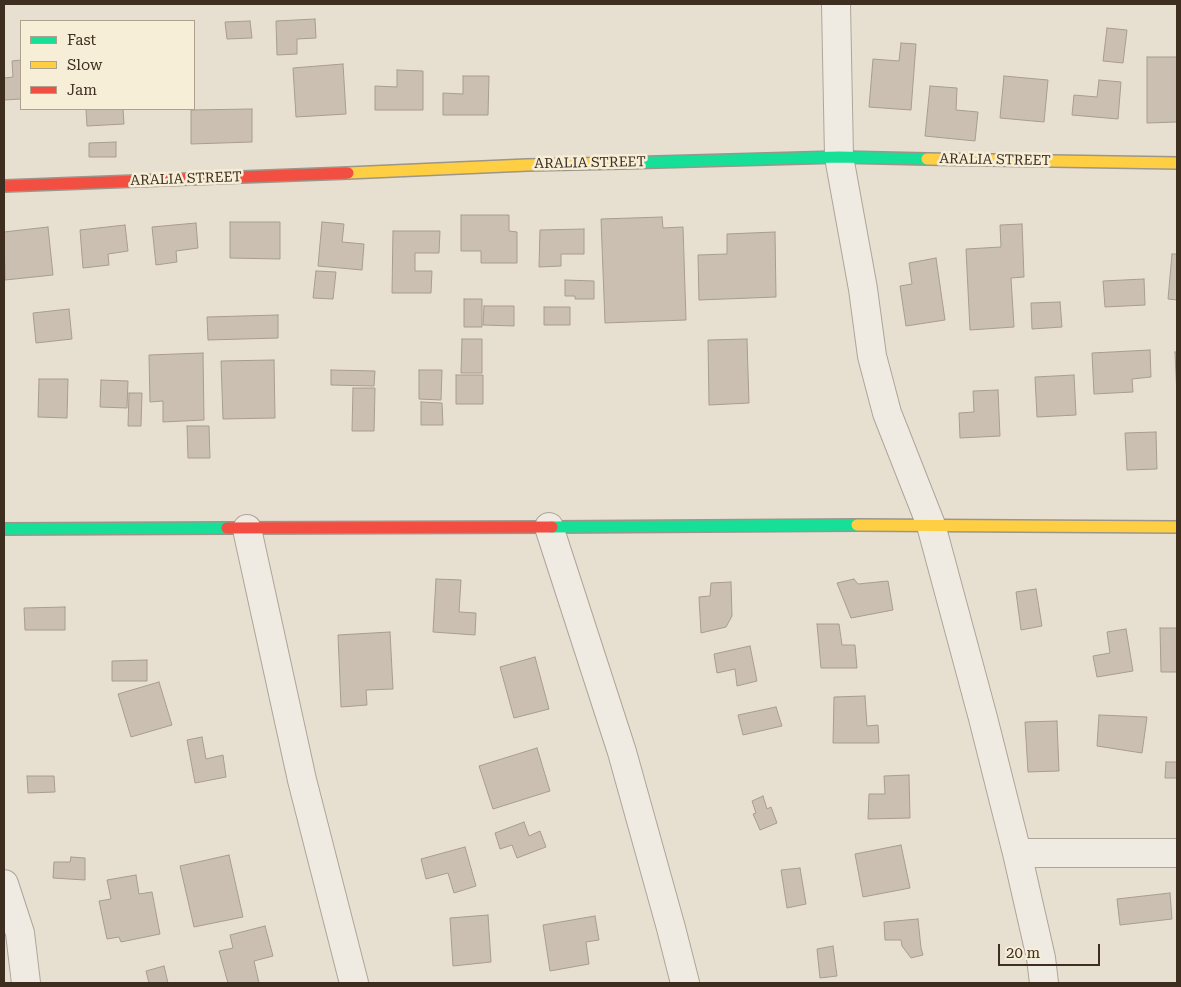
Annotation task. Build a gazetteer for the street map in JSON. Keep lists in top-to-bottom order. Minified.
{"streets":{"street":["ARALIA STREET"]},"legend":["Fast","Slow","Jam"],"scale_bar":"20 m"}
